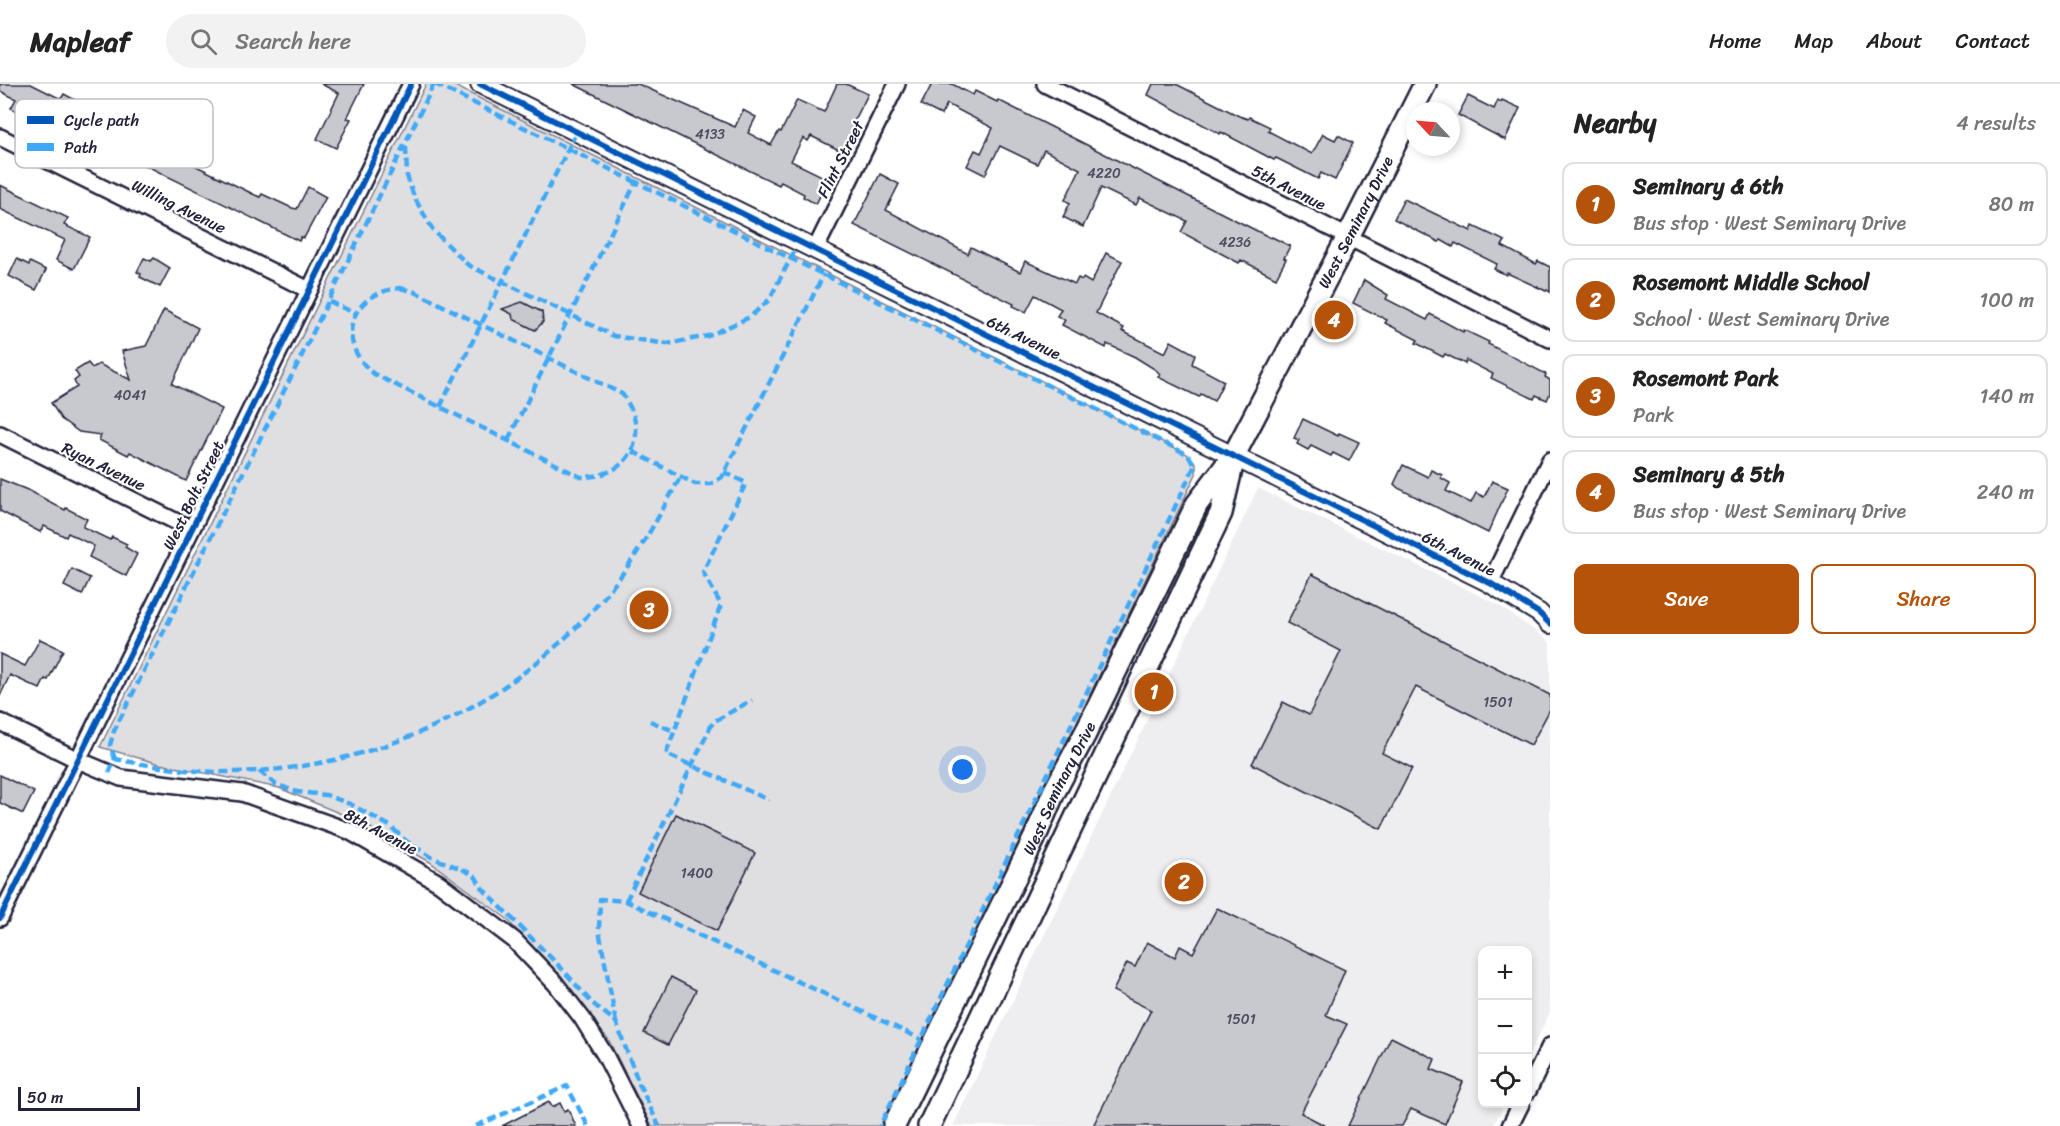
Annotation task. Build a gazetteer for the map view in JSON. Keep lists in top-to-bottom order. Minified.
{"streets":{"main road":["West Seminary Drive"],"street":["Flint Street","5th Avenue","Willing Avenue","6th Avenue","Ryan Avenue","West Bolt Street","8th Avenue"]},"crossings":[["Flint Street","6th Avenue"],["5th Avenue","West Seminary Drive"],["Willing Avenue","West Bolt Street"],["West Seminary Drive","6th Avenue"],["Ryan Avenue","West Bolt Street"],["West Bolt Street","8th Avenue"]],"house_numbers":["4133","4220","4236","4041","1501","1400","1501"],"legend":["Cycle path","Path"],"scale_bar":"50 m","north":"top left","page":{"header":"Mapleaf","search":"Search here","nav":["Home","Map","About","Contact"],"heading":["Nearby","4 results"],"list":[{"mark":"1","name":"Seminary & 6th","note":"Bus stop · West Seminary Drive","value":"80 m"},{"mark":"2","name":"Rosemont Middle School","note":"School · West Seminary Drive","value":"100 m"},{"mark":"3","name":"Rosemont Park","note":"Park","value":"140 m"},{"mark":"4","name":"Seminary & 5th","note":"Bus stop · West Seminary Drive","value":"240 m"}],"pins":["4","3","1","2"],"buttons":["Save","Share"],"map_buttons":["+","−"],"scale":"50 m"}}
